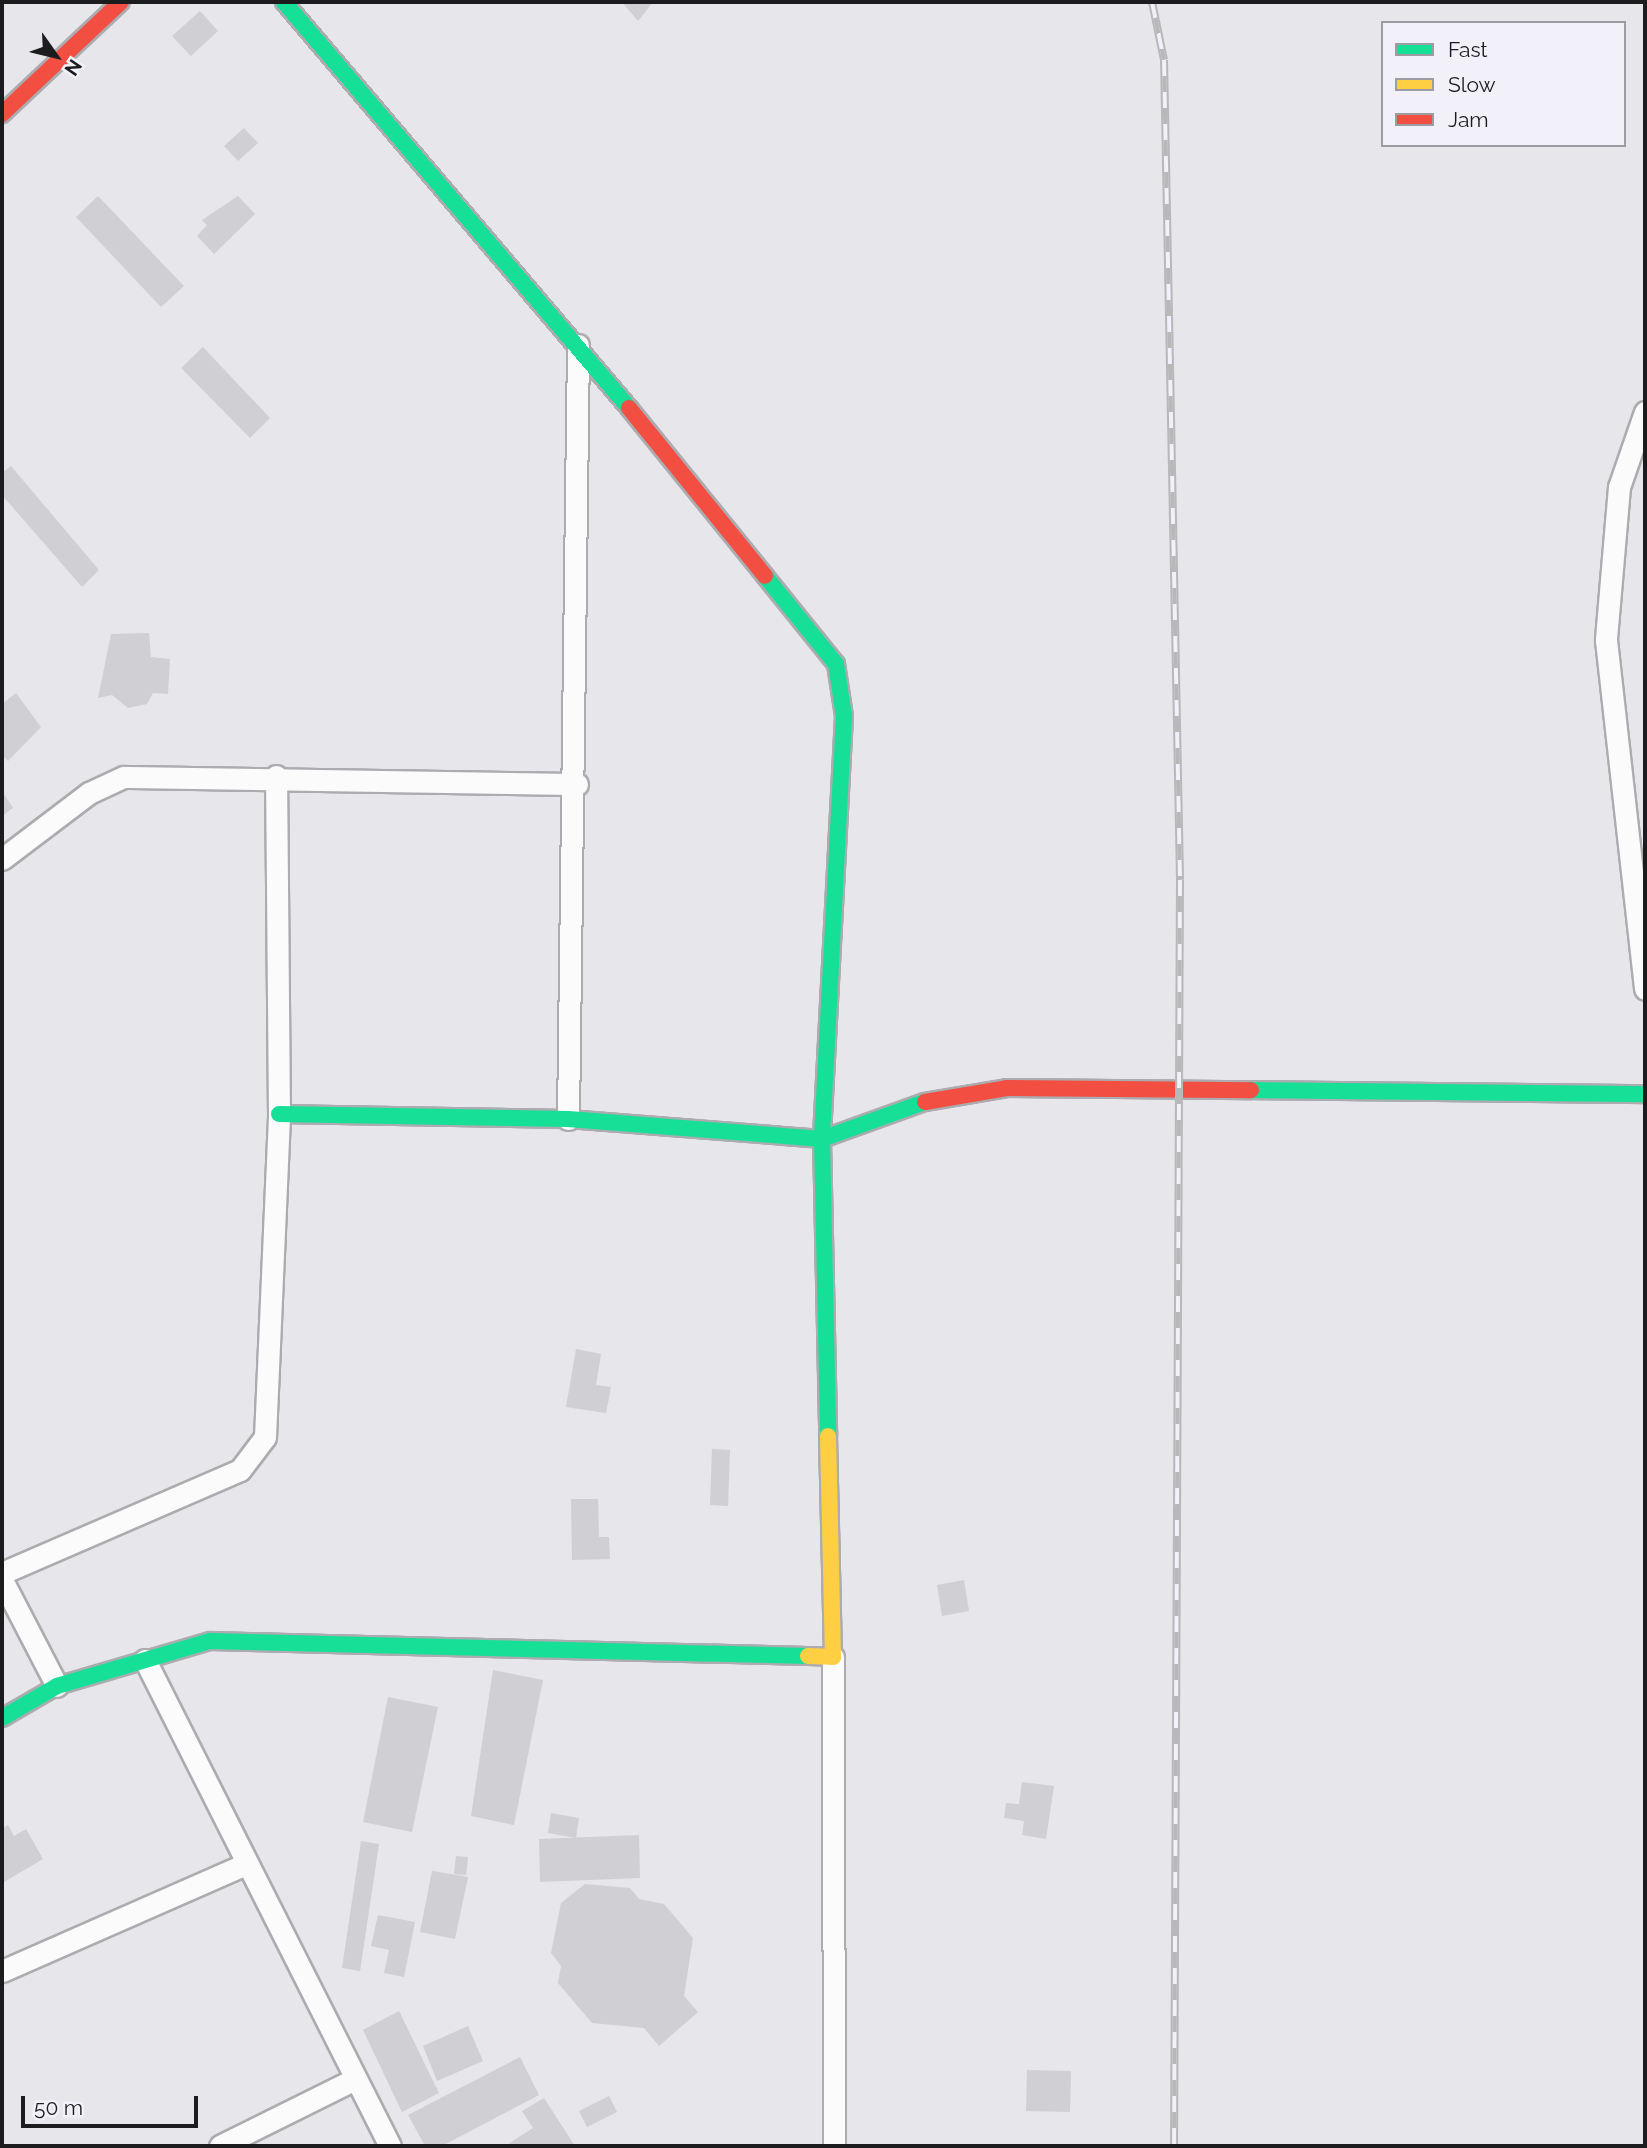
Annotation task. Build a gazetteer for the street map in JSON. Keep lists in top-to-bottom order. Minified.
{"legend":["Fast","Slow","Jam"],"scale_bar":"50 m","north":"bottom right"}
